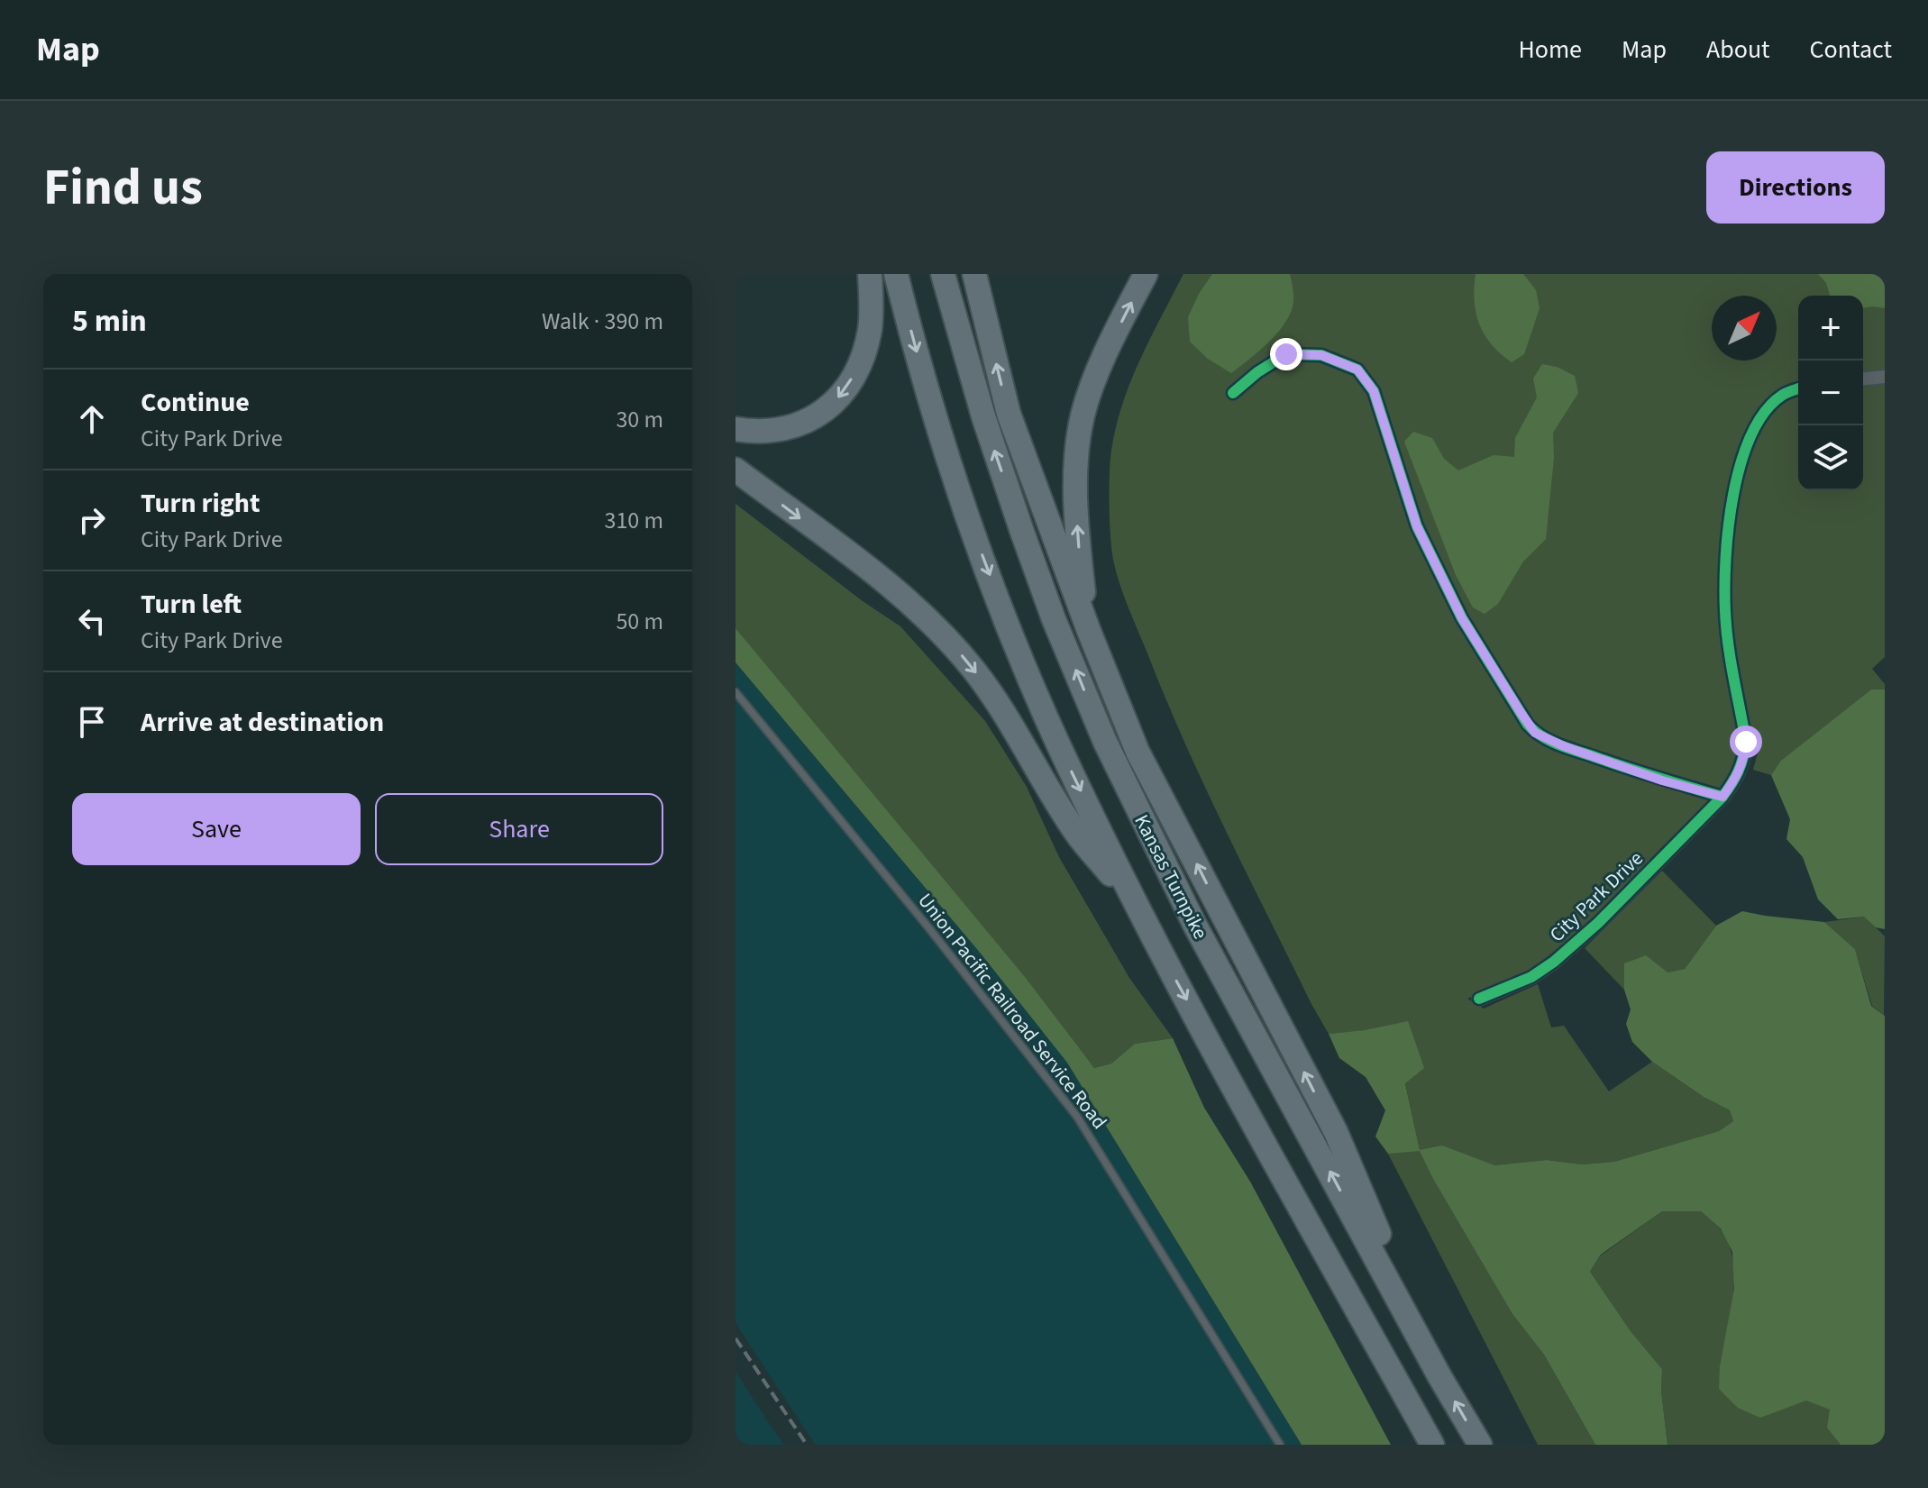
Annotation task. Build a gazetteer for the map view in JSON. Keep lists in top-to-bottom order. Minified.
{"streets":{"highway":["Kansas Turnpike"],"street":["City Park Drive"],"lane":["Union Pacific Railroad Service Road"]},"north":"top right","page":{"header":"Map","nav":["Home","Map","About","Contact"],"buttons":["Directions",["Save","Share"]],"title":"Find us","heading":["5 min","Walk · 390 m"],"map_buttons":["+","−"],"list":[["Continue","City Park Drive","30 m"],["Turn right","City Park Drive","310 m"],["Turn left","City Park Drive","50 m"],"Arrive at destination"]}}
